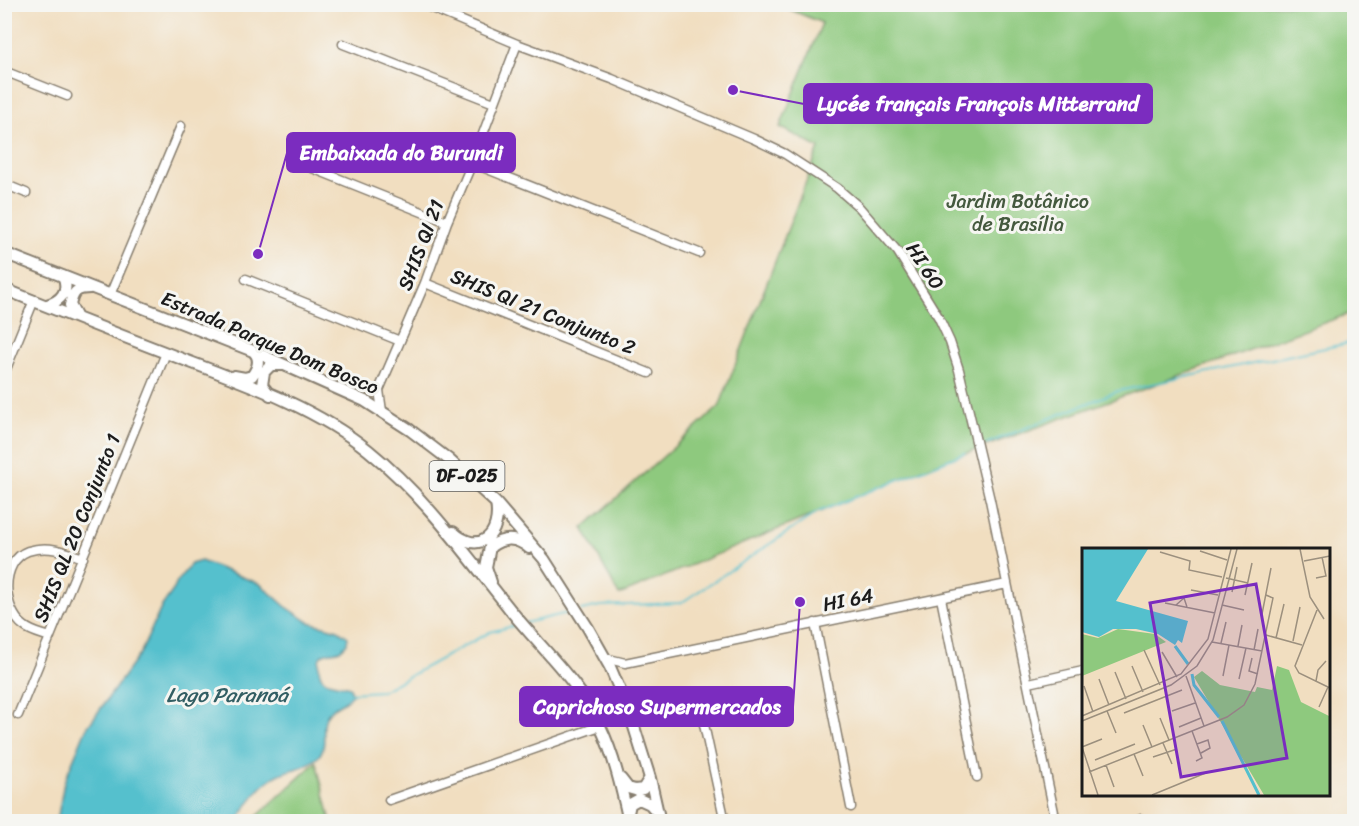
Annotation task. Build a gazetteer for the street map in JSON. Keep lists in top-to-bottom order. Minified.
{"streets":{"main road":["Estrada Parque Dom Bosco","DF-025"],"street":["SHIS QI 21","HI 60","SHIS QI 21 Conjunto 2","SHIS QL 20 Conjunto 1","HI 64"]},"crossings":[["SHIS QI 21","HI 60"],["SHIS QI 21","SHIS QI 21 Conjunto 2"],["SHIS QI 21","Estrada Parque Dom Bosco"],["HI 60","HI 64"],["Estrada Parque Dom Bosco","HI 64"],["DF-025","SHIS QL 20 Conjunto 1"]],"water":["Lago Paranoá"],"parks":["Jardim Botânico de Brasília"],"places":["Lycée français François Mitterrand","Embaixada do Burundi","Caprichoso Supermercados"]}
